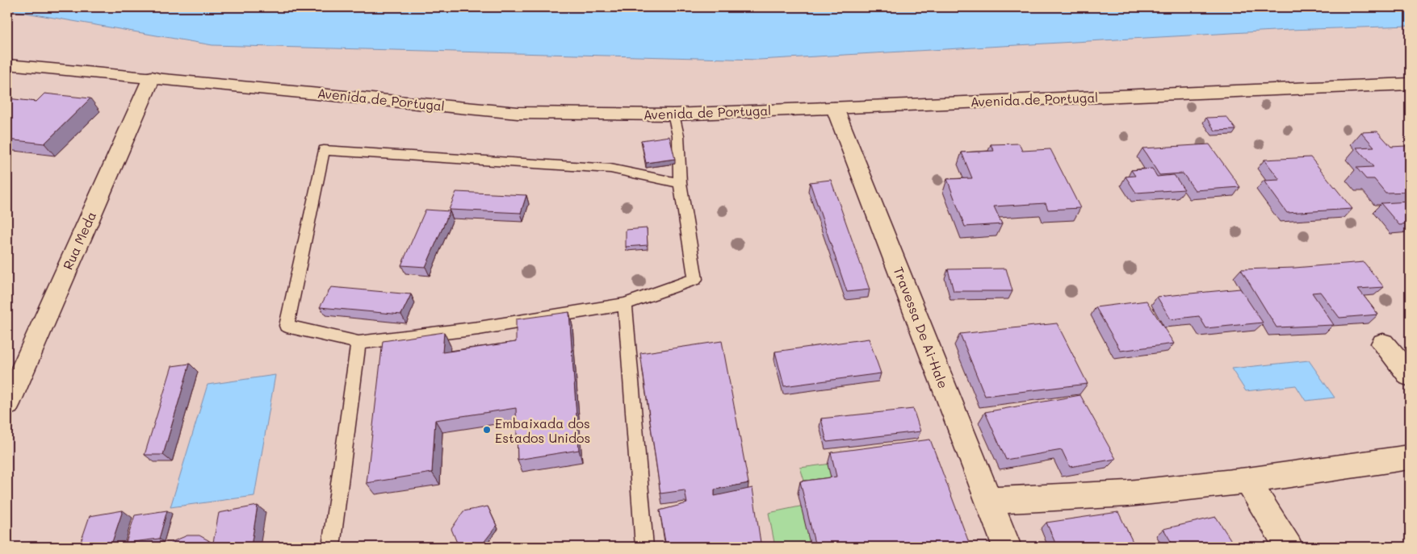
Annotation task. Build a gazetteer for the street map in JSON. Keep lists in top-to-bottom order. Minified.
{"streets":{"main road":["Avenida de Portugal","Rua Meda","Travessa De Ai-Hale"]},"crossings":[["Avenida de Portugal","Rua Meda"],["Avenida de Portugal","Travessa De Ai-Hale"]],"places":["Embaixada dos Estados Unidos"]}
